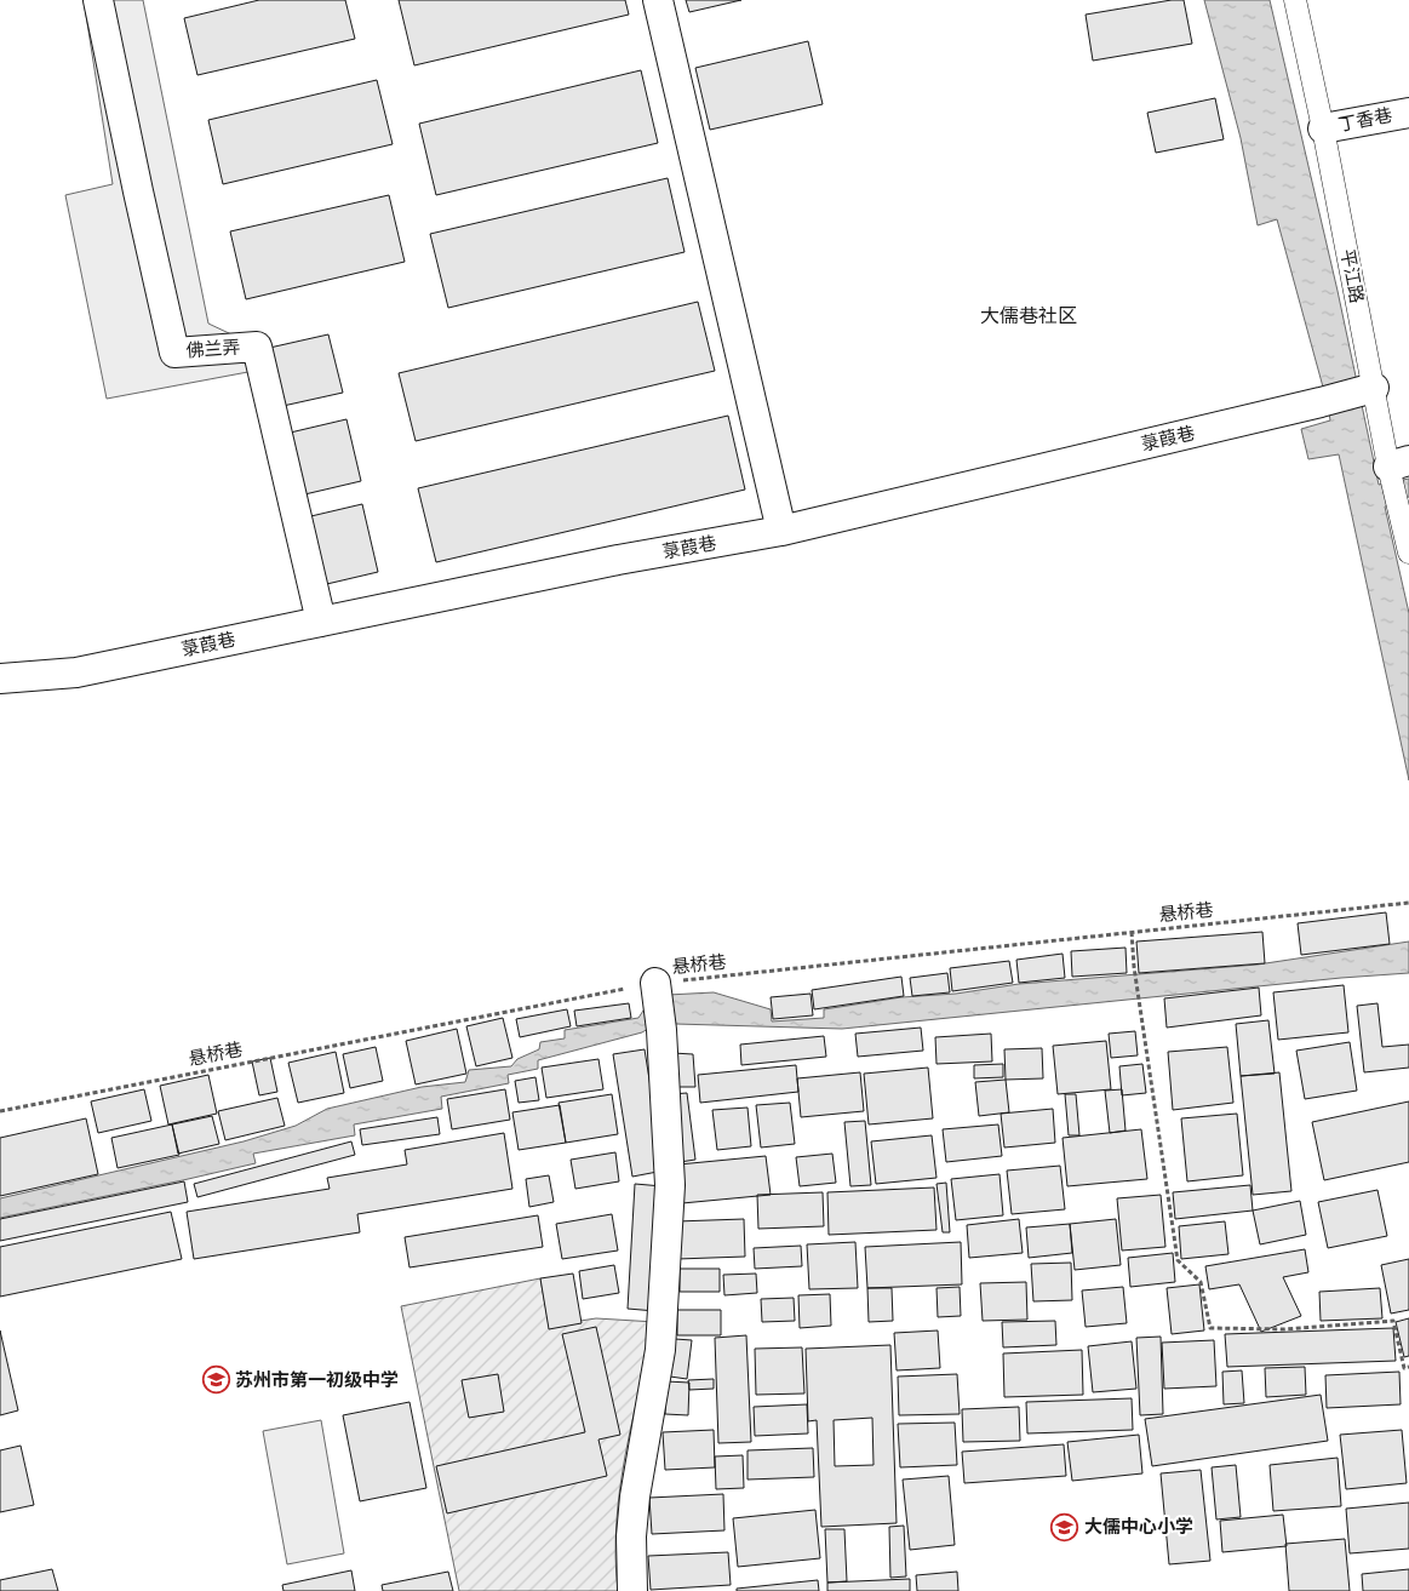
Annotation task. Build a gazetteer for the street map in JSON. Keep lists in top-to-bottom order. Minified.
{"streets":{"street":["丁香巷","平江路","佛兰弄","菉葭巷"],"path":["悬桥巷"]},"crossings":[["丁香巷","平江路"],["平江路","菉葭巷"],["佛兰弄","菉葭巷"]],"districts":["大儒巷社区"],"places":{"school or university":["苏州市第一初级中学","大儒中心小学"]}}
